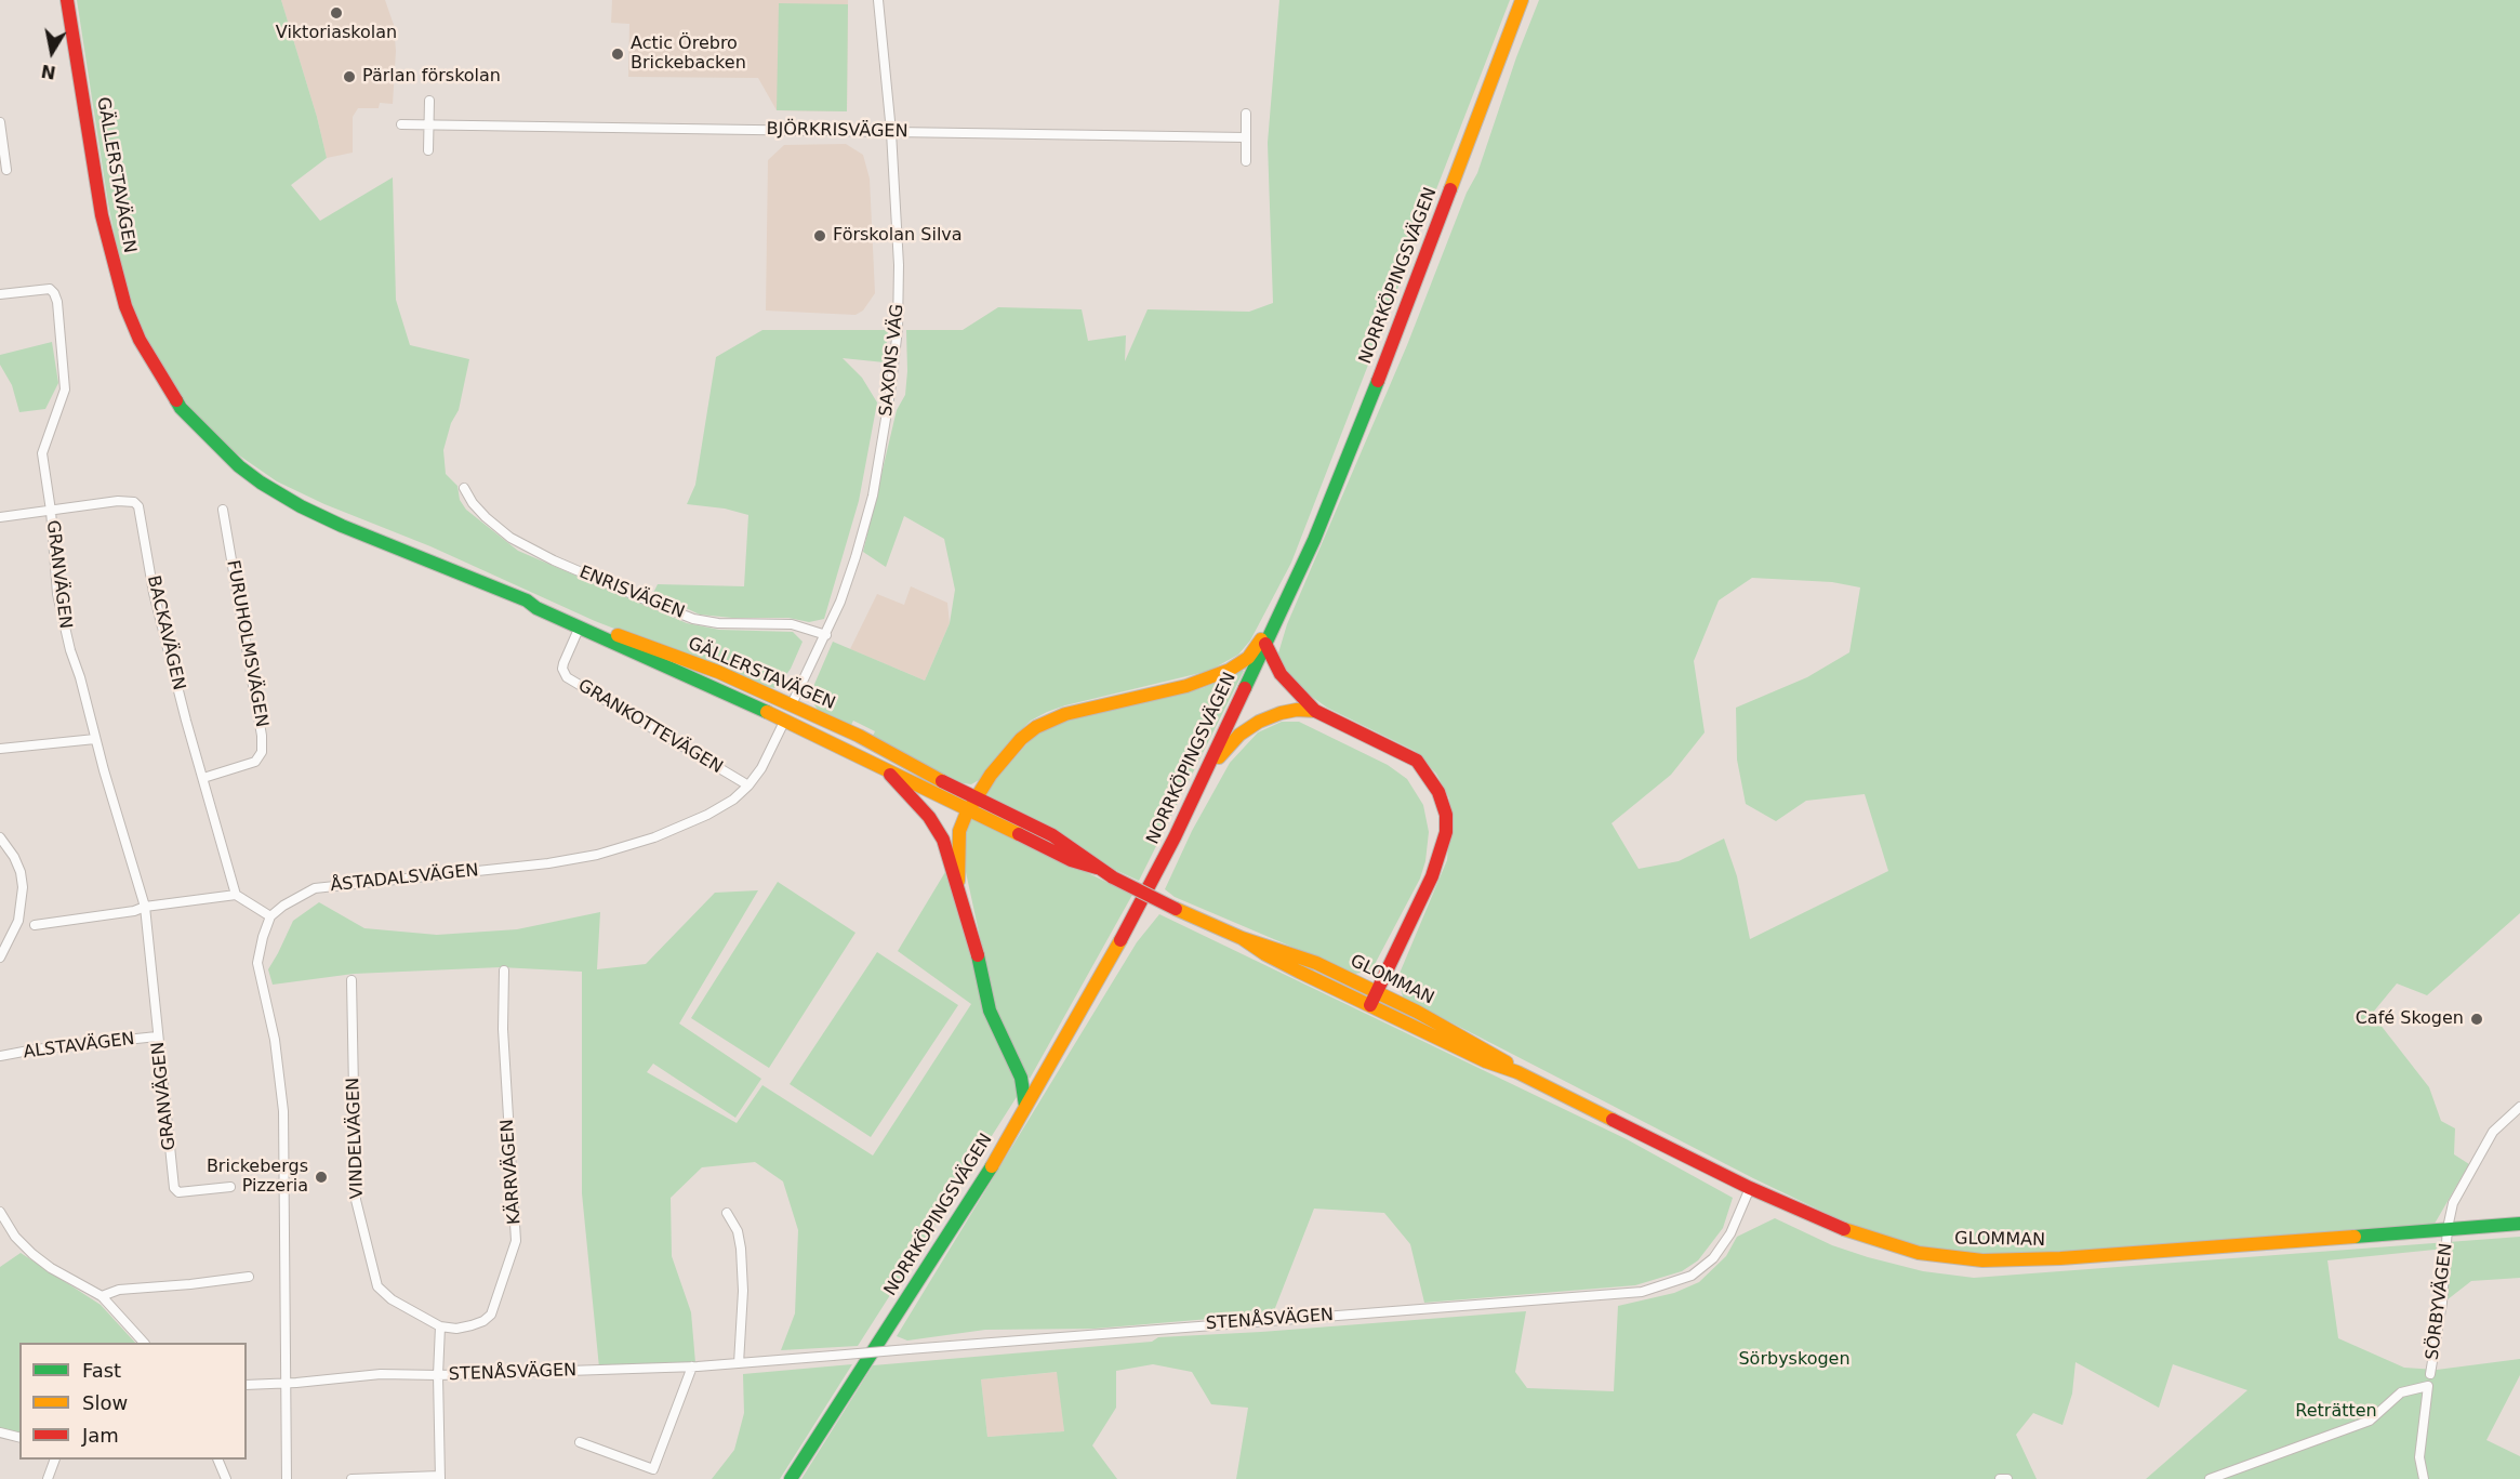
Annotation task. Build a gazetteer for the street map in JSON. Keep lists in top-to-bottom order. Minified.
{"streets":{"main road":["GÄLLERSTAVÄGEN","NORRKÖPINGSVÄGEN","GLOMMAN"],"street":["BJÖRKRISVÄGEN","SAXONS VÄG","GRANVÄGEN","ENRISVÄGEN","BACKAVÄGEN","FURUHOLMSVÄGEN","GRANKOTTEVÄGEN","ÅSTADALSVÄGEN","ALSTAVÄGEN","VINDELVÄGEN","KÄRRVÄGEN","SÖRBYVÄGEN","STENÅSVÄGEN"]},"crossings":[["BJÖRKRISVÄGEN","SAXONS VÄG"],["GÄLLERSTAVÄGEN","SAXONS VÄG"],["GÄLLERSTAVÄGEN","GRANKOTTEVÄGEN"],["GÄLLERSTAVÄGEN","ÅSTADALSVÄGEN"],["GÄLLERSTAVÄGEN","GLOMMAN"],["SAXONS VÄG","ENRISVÄGEN"],["GRANVÄGEN","BACKAVÄGEN"],["GRANVÄGEN","ALSTAVÄGEN"],["BACKAVÄGEN","FURUHOLMSVÄGEN"],["GRANKOTTEVÄGEN","ÅSTADALSVÄGEN"],["GLOMMAN","SÖRBYVÄGEN"],["GLOMMAN","STENÅSVÄGEN"],["VINDELVÄGEN","KÄRRVÄGEN"]],"parks":["Sörbyskogen","Reträtten"],"places":["Viktoriaskolan","Actic Örebro Brickebacken","Pärlan förskolan","Förskolan Silva","Café Skogen","Brickebergs Pizzeria"],"legend":["Fast","Slow","Jam"],"north":"bottom"}
